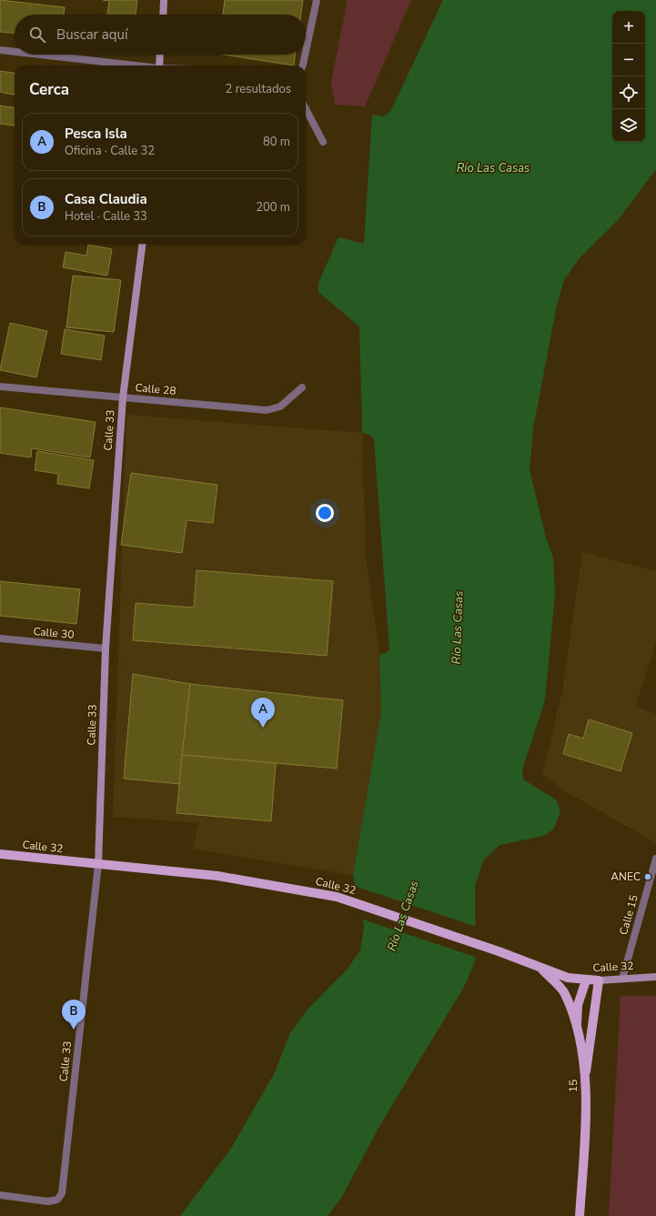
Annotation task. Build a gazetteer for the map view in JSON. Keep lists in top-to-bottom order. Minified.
{"streets":{"main road":["Calle 32","15"],"street":["Calle 28","Calle 33","Calle 30","Calle 15"]},"crossings":[["Calle 28","Calle 33"],["Calle 33","Calle 30"],["Calle 33","Calle 32"],["Calle 32","Calle 15"],["Calle 32","15"]],"water":["Río Las Casas"],"places":["ANEC"],"page":{"map_buttons":["+","−"],"search":"Buscar aquí","heading":["Cerca","2 resultados"],"list":[{"mark":"A","name":"Pesca Isla","note":"Oficina · Calle 32","value":"80 m"},{"mark":"B","name":"Casa Claudia","note":"Hotel · Calle 33","value":"200 m"}],"pins":["A","B"]}}
